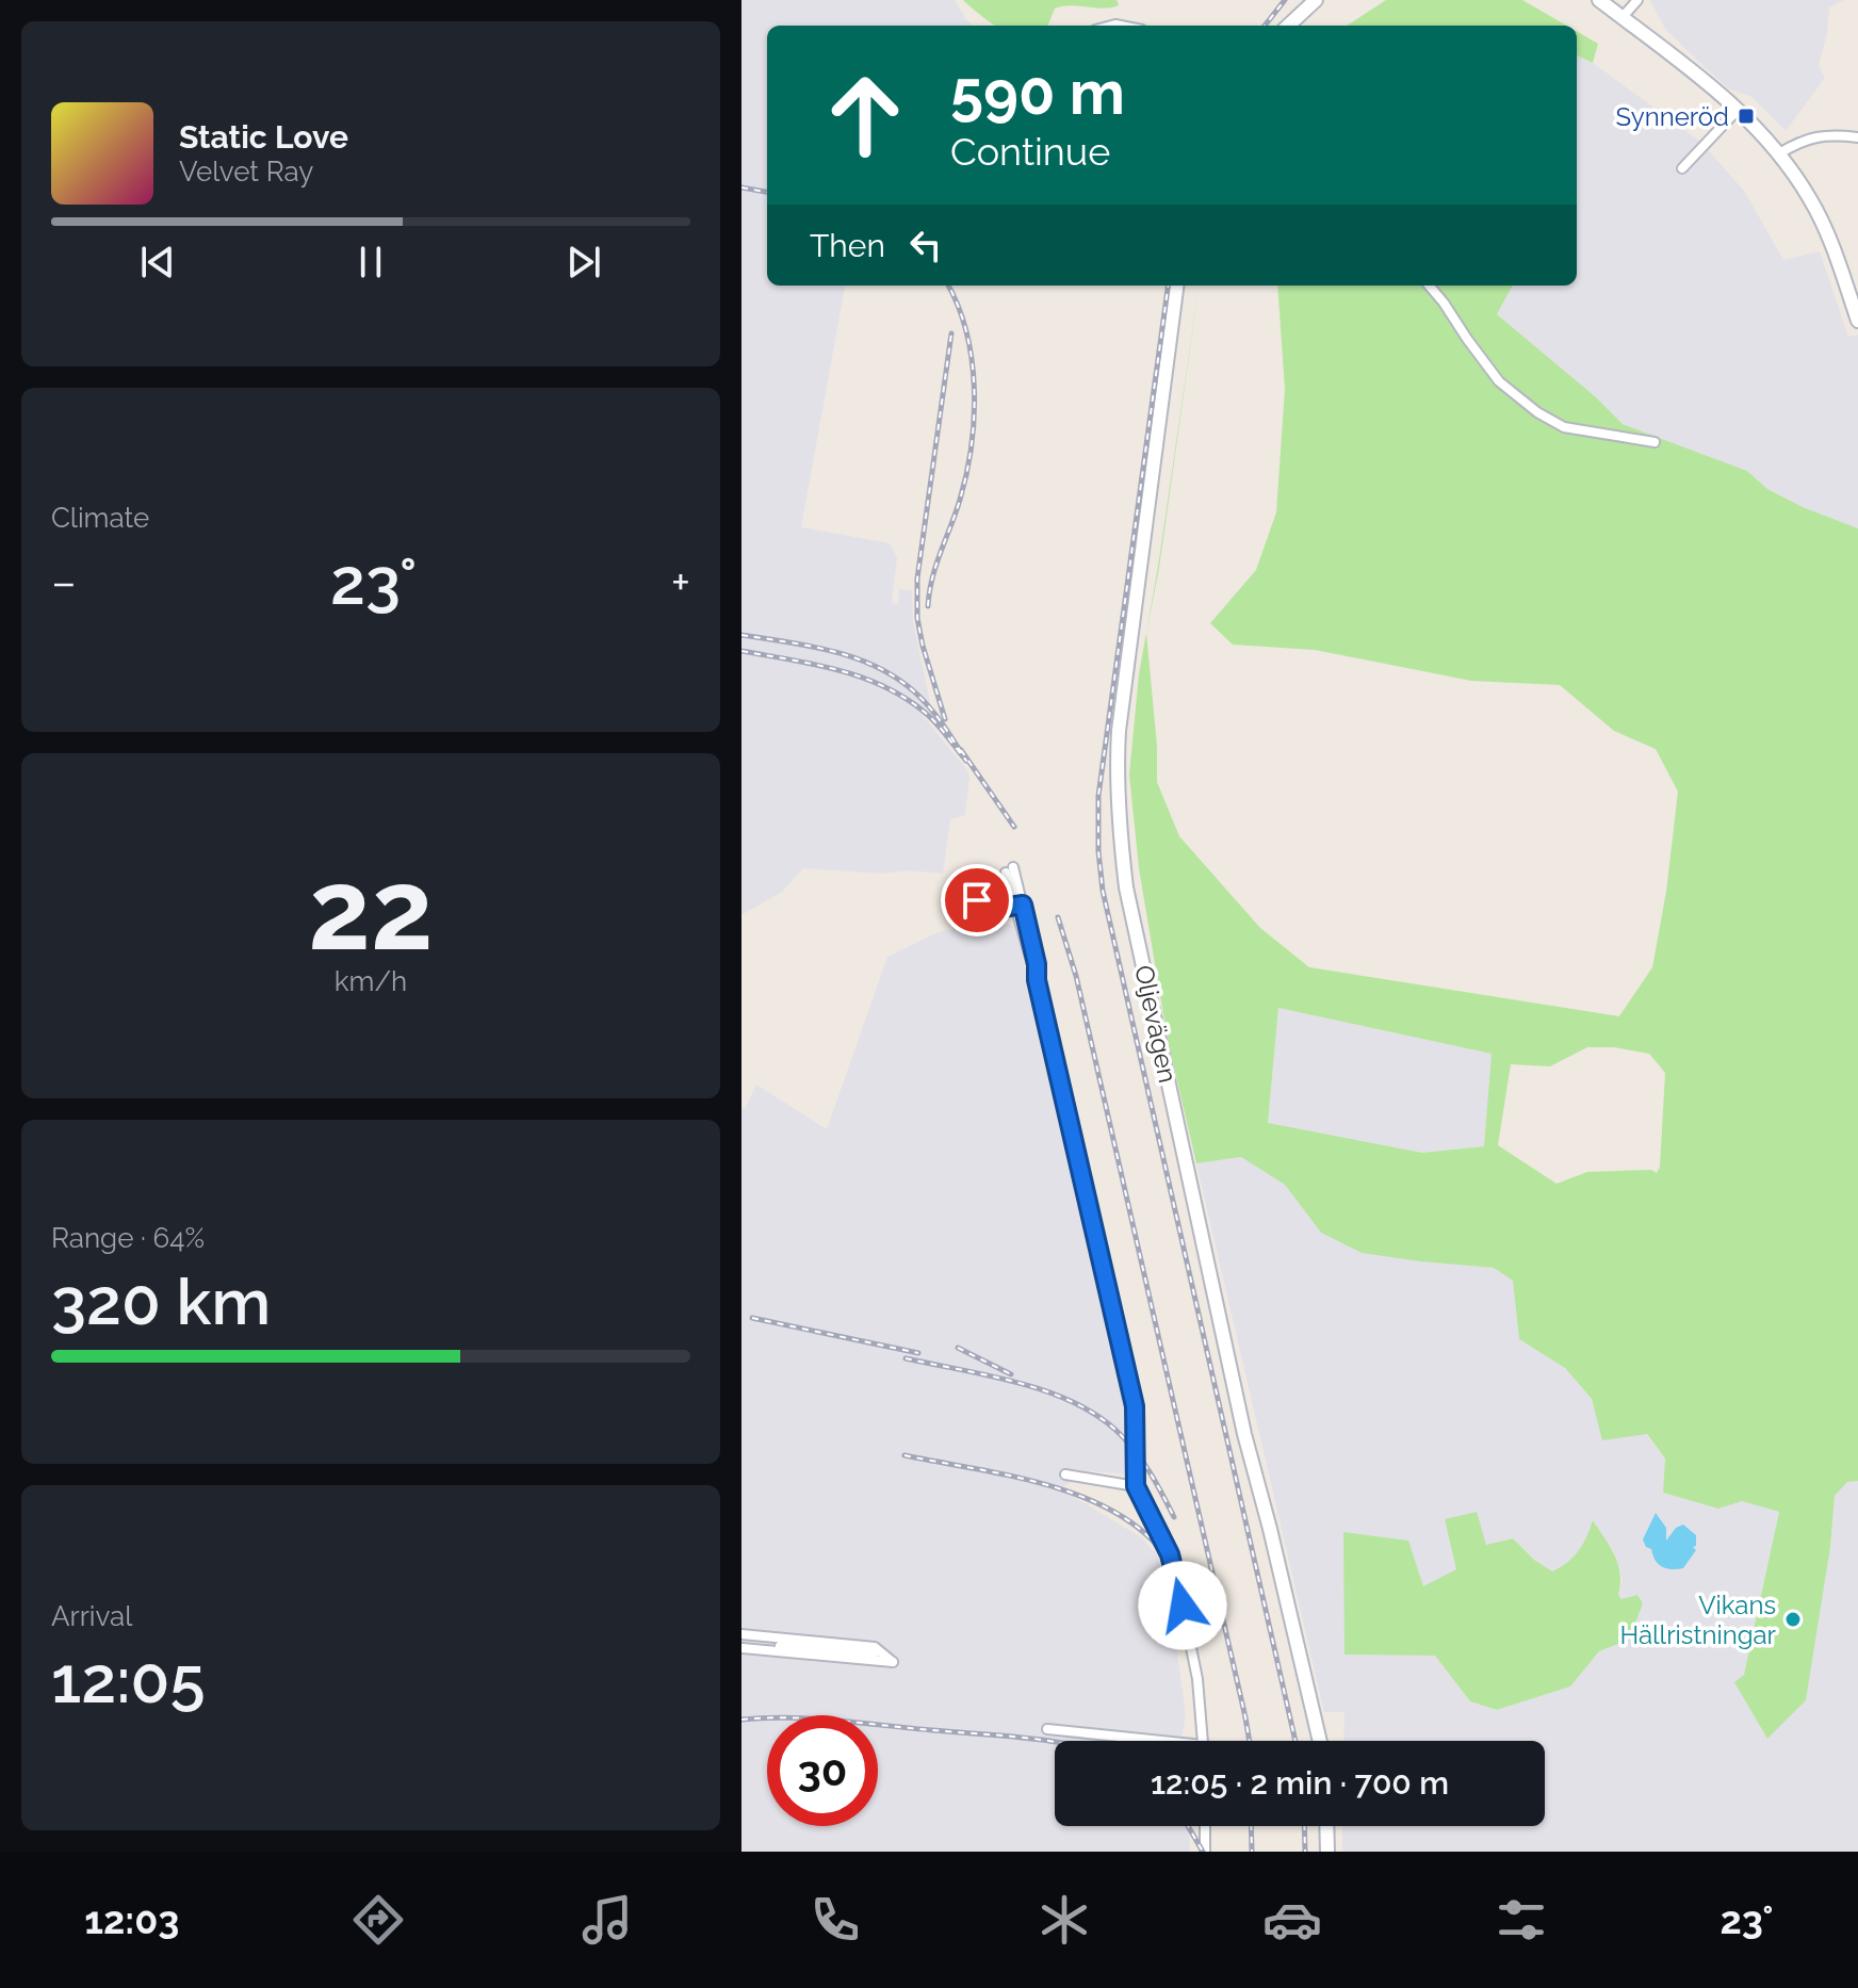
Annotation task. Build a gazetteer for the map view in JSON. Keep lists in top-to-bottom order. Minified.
{"streets":{"street":["Oljevägen"]},"places":{"transit":["Synneröd"],"other":["Vikans Hällristningar"]},"page":{"turn":["590 m","Continue"],"song":["Static Love","Velvet Ray"],"then":"Then","tile":["Climate",["22","km/h"],["Range · 64%","320 km"],["Arrival","12:05"]],"heat":["−","23°","+"],"limit":"30","trip":"12:05 · 2 min · 700 m","tabs":["12:03","23°"]}}
